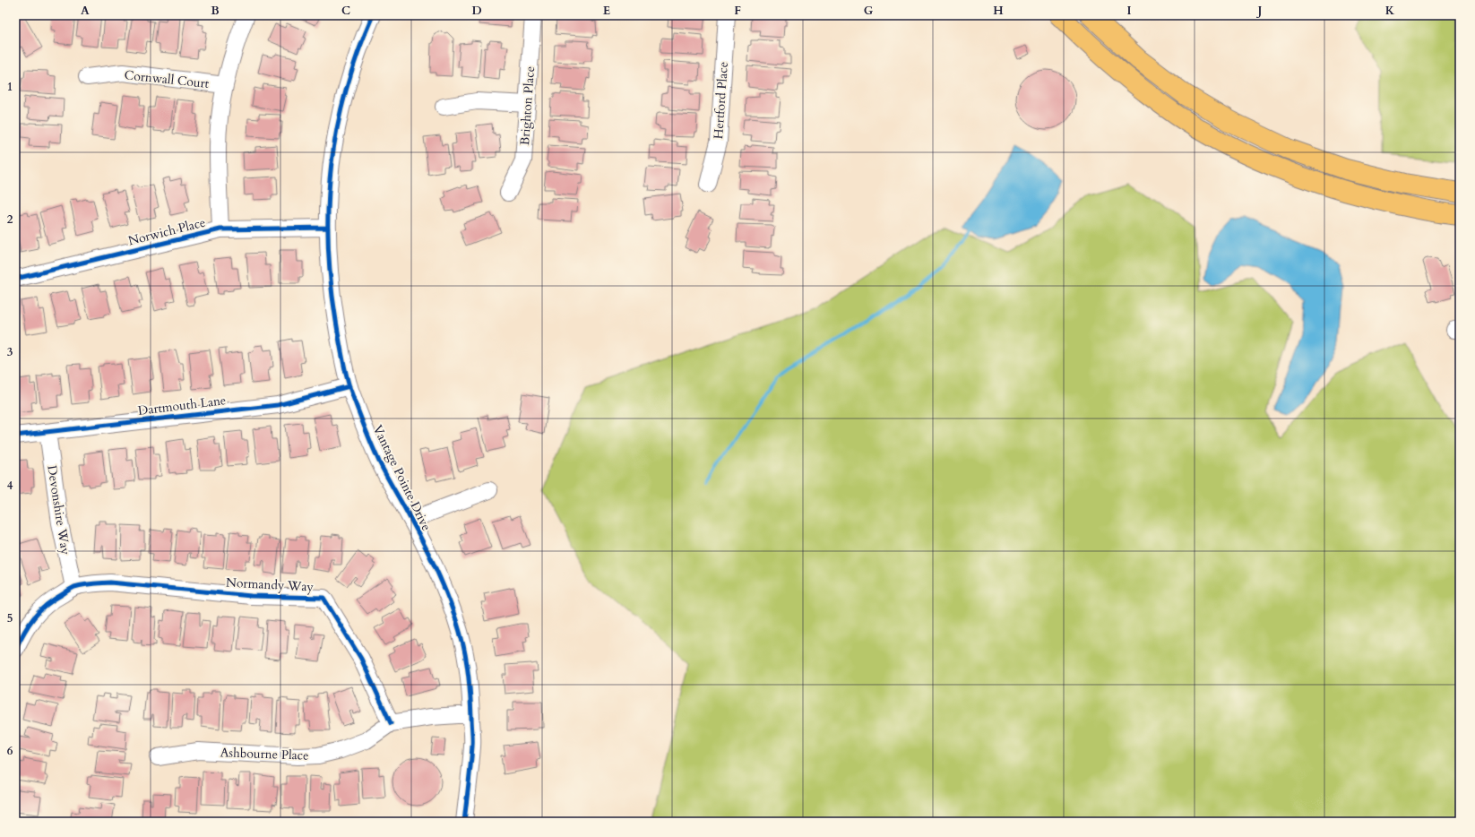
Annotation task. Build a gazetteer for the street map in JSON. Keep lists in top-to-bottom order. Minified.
{"streets":{"street":["Cornwall Court","Hertford Place","Brighton Place","Norwich Place","Dartmouth Lane","Vantage Pointe Drive","Devonshire Way","Normandy Way","Ashbourne Place"]},"crossings":[["Norwich Place","Vantage Pointe Drive"],["Dartmouth Lane","Vantage Pointe Drive"],["Dartmouth Lane","Devonshire Way"],["Vantage Pointe Drive","Ashbourne Place"],["Devonshire Way","Normandy Way"],["Normandy Way","Ashbourne Place"]],"grid":{"columns":["A","B","C","D","E","F","G","H","I","J","K"],"rows":["1","2","3","4","5","6"]}}
